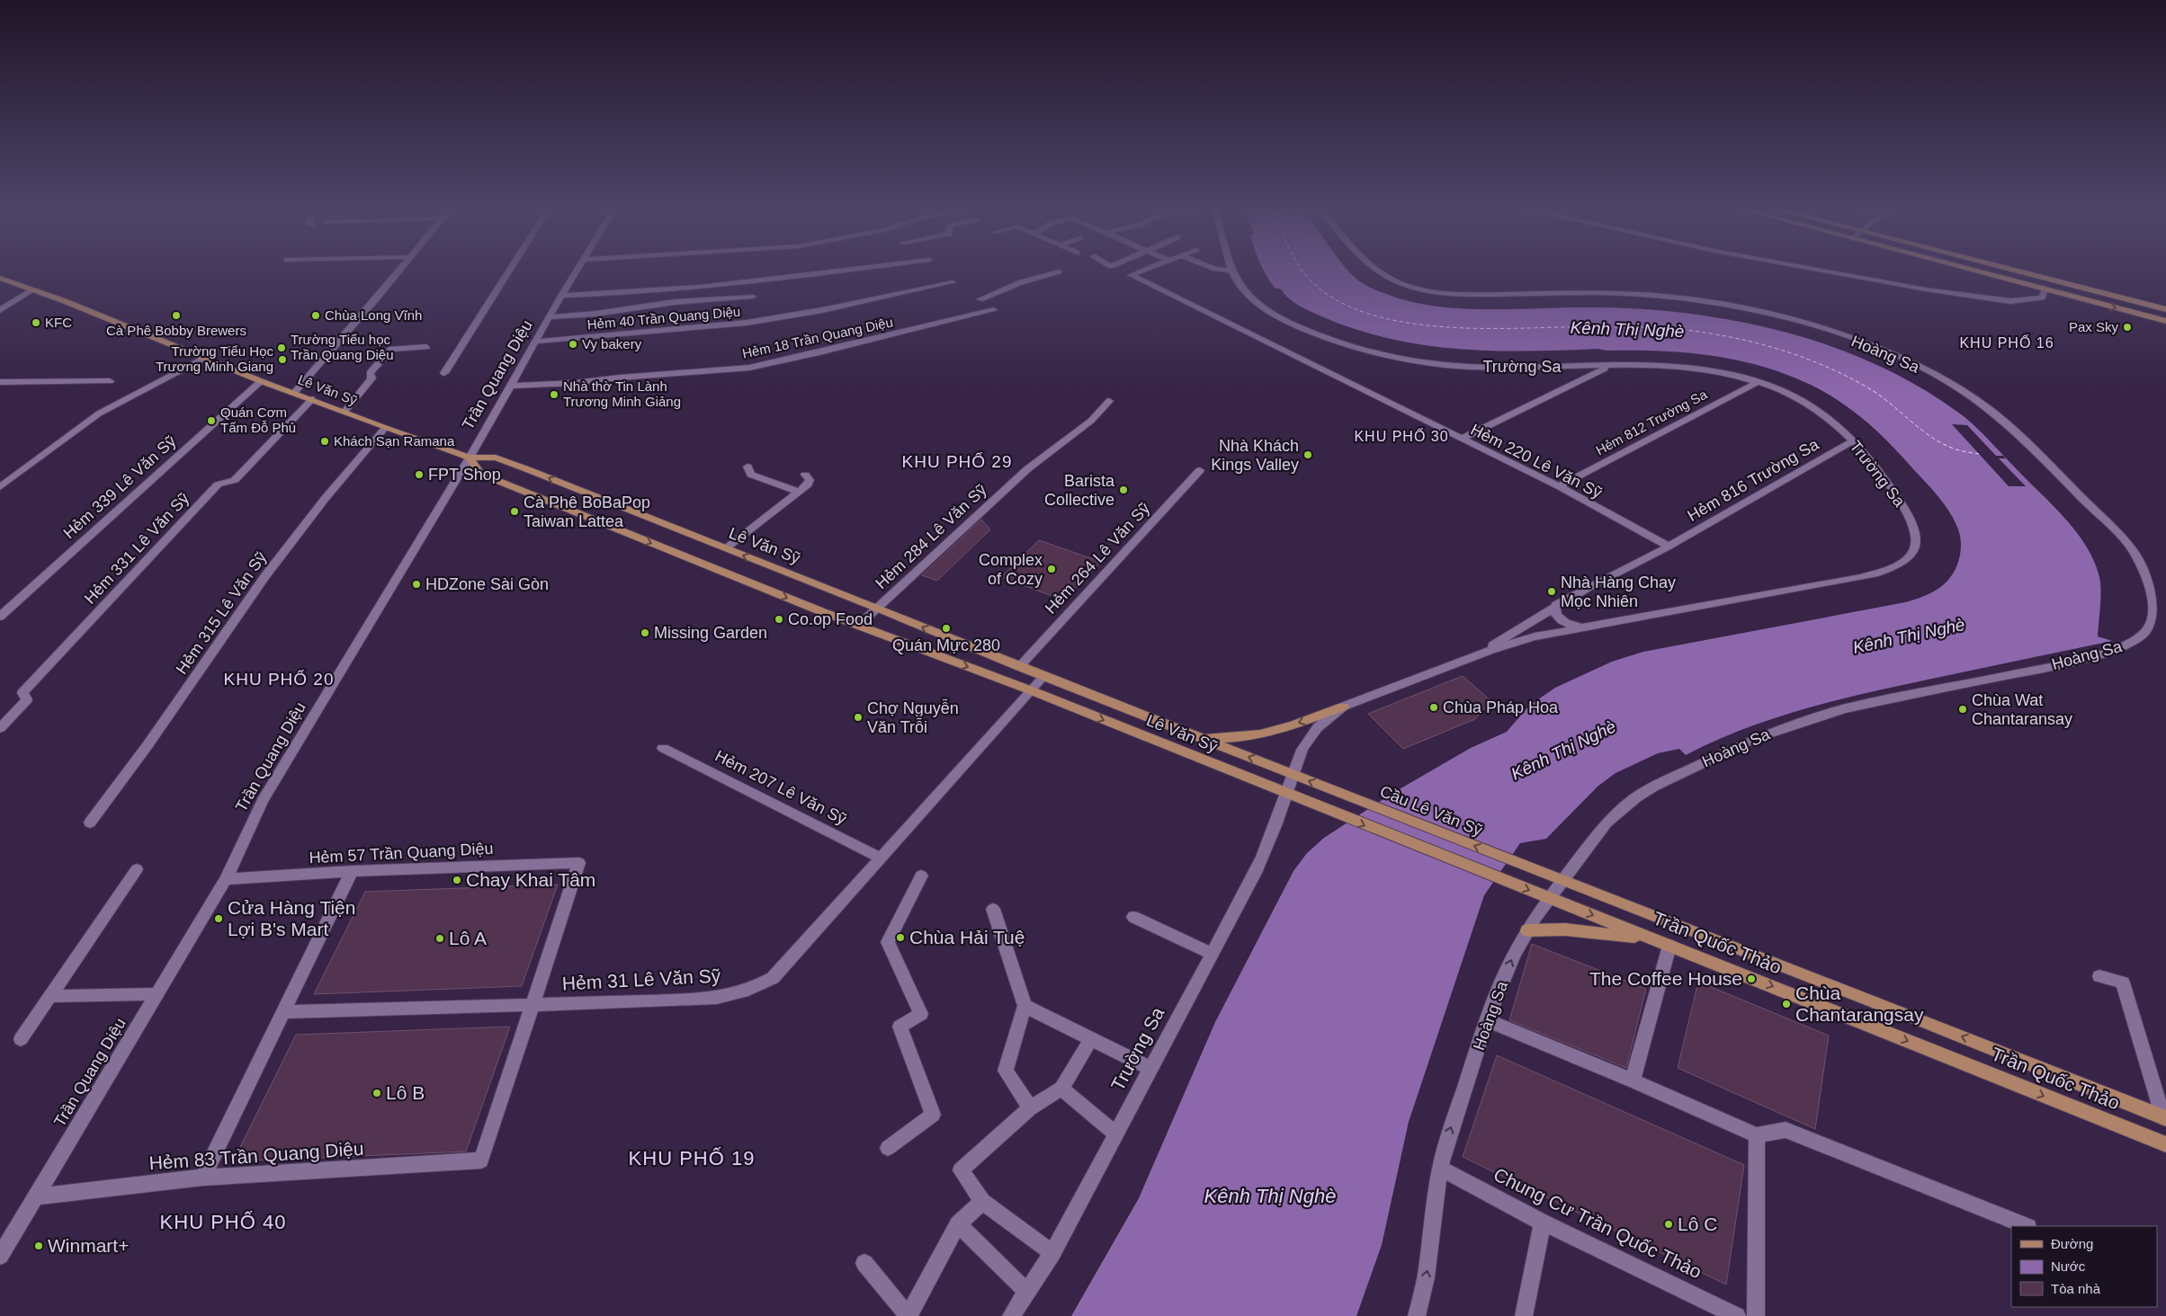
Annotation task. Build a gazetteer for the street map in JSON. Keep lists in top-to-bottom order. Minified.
{"streets":{"main road":["Lê Văn Sỹ","Cầu Lê Văn Sỹ","Trần Quốc Thảo"],"street":["Hẻm 40 Trần Quang Diệu","Hẻm 18 Trần Quang Diệu","Hoàng Sa","Trường Sa","Trần Quang Diệu","Hẻm 812 Trường Sa","Hẻm 220 Lê Văn Sỹ","Hẻm 816 Trường Sa","Hẻm 339 Lê Văn Sỹ","Hẻm 284 Lê Văn Sỹ","Hẻm 331 Lê Văn Sỹ","Hẻm 264 Lê Văn Sỹ","Hẻm 315 Lê Văn Sỹ","Hẻm 207 Lê Văn Sỹ","Hẻm 57 Trần Quang Diệu","Hẻm 31 Lê Văn Sỹ","Hẻm 83 Trần Quang Diệu","Chung Cư Trần Quốc Thảo"]},"crossings":[["Hẻm 40 Trần Quang Diệu","Trần Quang Diệu"],["Hẻm 18 Trần Quang Diệu","Trần Quang Diệu"],["Hoàng Sa","Trần Quốc Thảo"],["Hoàng Sa","Chung Cư Trần Quốc Thảo"],["Trường Sa","Lê Văn Sỹ"],["Trường Sa","Hẻm 812 Trường Sa"],["Trường Sa","Hẻm 816 Trường Sa"],["Trần Quang Diệu","Lê Văn Sỹ"],["Trần Quang Diệu","Hẻm 57 Trần Quang Diệu"],["Trần Quang Diệu","Hẻm 83 Trần Quang Diệu"],["Lê Văn Sỹ","Hẻm 339 Lê Văn Sỹ"],["Lê Văn Sỹ","Hẻm 284 Lê Văn Sỹ"],["Lê Văn Sỹ","Hẻm 331 Lê Văn Sỹ"],["Lê Văn Sỹ","Hẻm 264 Lê Văn Sỹ"],["Lê Văn Sỹ","Hẻm 315 Lê Văn Sỹ"],["Lê Văn Sỹ","Cầu Lê Văn Sỹ"],["Lê Văn Sỹ","Trần Quốc Thảo"],["Hẻm 812 Trường Sa","Hẻm 220 Lê Văn Sỹ"],["Hẻm 220 Lê Văn Sỹ","Hẻm 816 Trường Sa"],["Hẻm 207 Lê Văn Sỹ","Hẻm 31 Lê Văn Sỹ"],["Cầu Lê Văn Sỹ","Trần Quốc Thảo"],["Hẻm 57 Trần Quang Diệu","Hẻm 31 Lê Văn Sỹ"],["Hẻm 57 Trần Quang Diệu","Hẻm 83 Trần Quang Diệu"],["Hẻm 31 Lê Văn Sỹ","Hẻm 83 Trần Quang Diệu"]],"one_way":["Cầu Lê Văn Sỹ"],"districts":["KHU PHỐ 16","KHU PHỐ 30","KHU PHỐ 29","KHU PHỐ 20","KHU PHỐ 19","KHU PHỐ 40"],"water":["Kênh Thị Nghè"],"places":["Cà Phê Bobby Brewers","Chùa Long Vĩnh","KFC","Pax Sky","Vy bakery","Trường Tiểu học Trần Quang Diệu","Trường Tiểu Học Trương Minh Giang","Nhà thờ Tin Lành Trương Minh Giảng","Quán Cơm Tấm Đỗ Phủ","Khách Sạn Ramana","Nhà Khách Kings Valley","FPT Shop","Barista Collective","Cà Phê BoBaPop Taiwan Lattea","Complex of Cozy","HDZone Sài Gòn","Nhà Hàng Chay Mọc Nhiên","Co.op Food","Quán Mực 280","Missing Garden","Chùa Pháp Hoa","Chùa Wat Chantaransay","Chợ Nguyễn Văn Trỗi","Chay Khai Tâm","Cửa Hàng Tiện Lợi B's Mart","Chùa Hải Tuệ","Lô A","The Coffee House","Chùa Chantarangsay","Lô B","Lô C","Winmart+"],"legend":["Đường","Nước","Tòa nhà"]}
